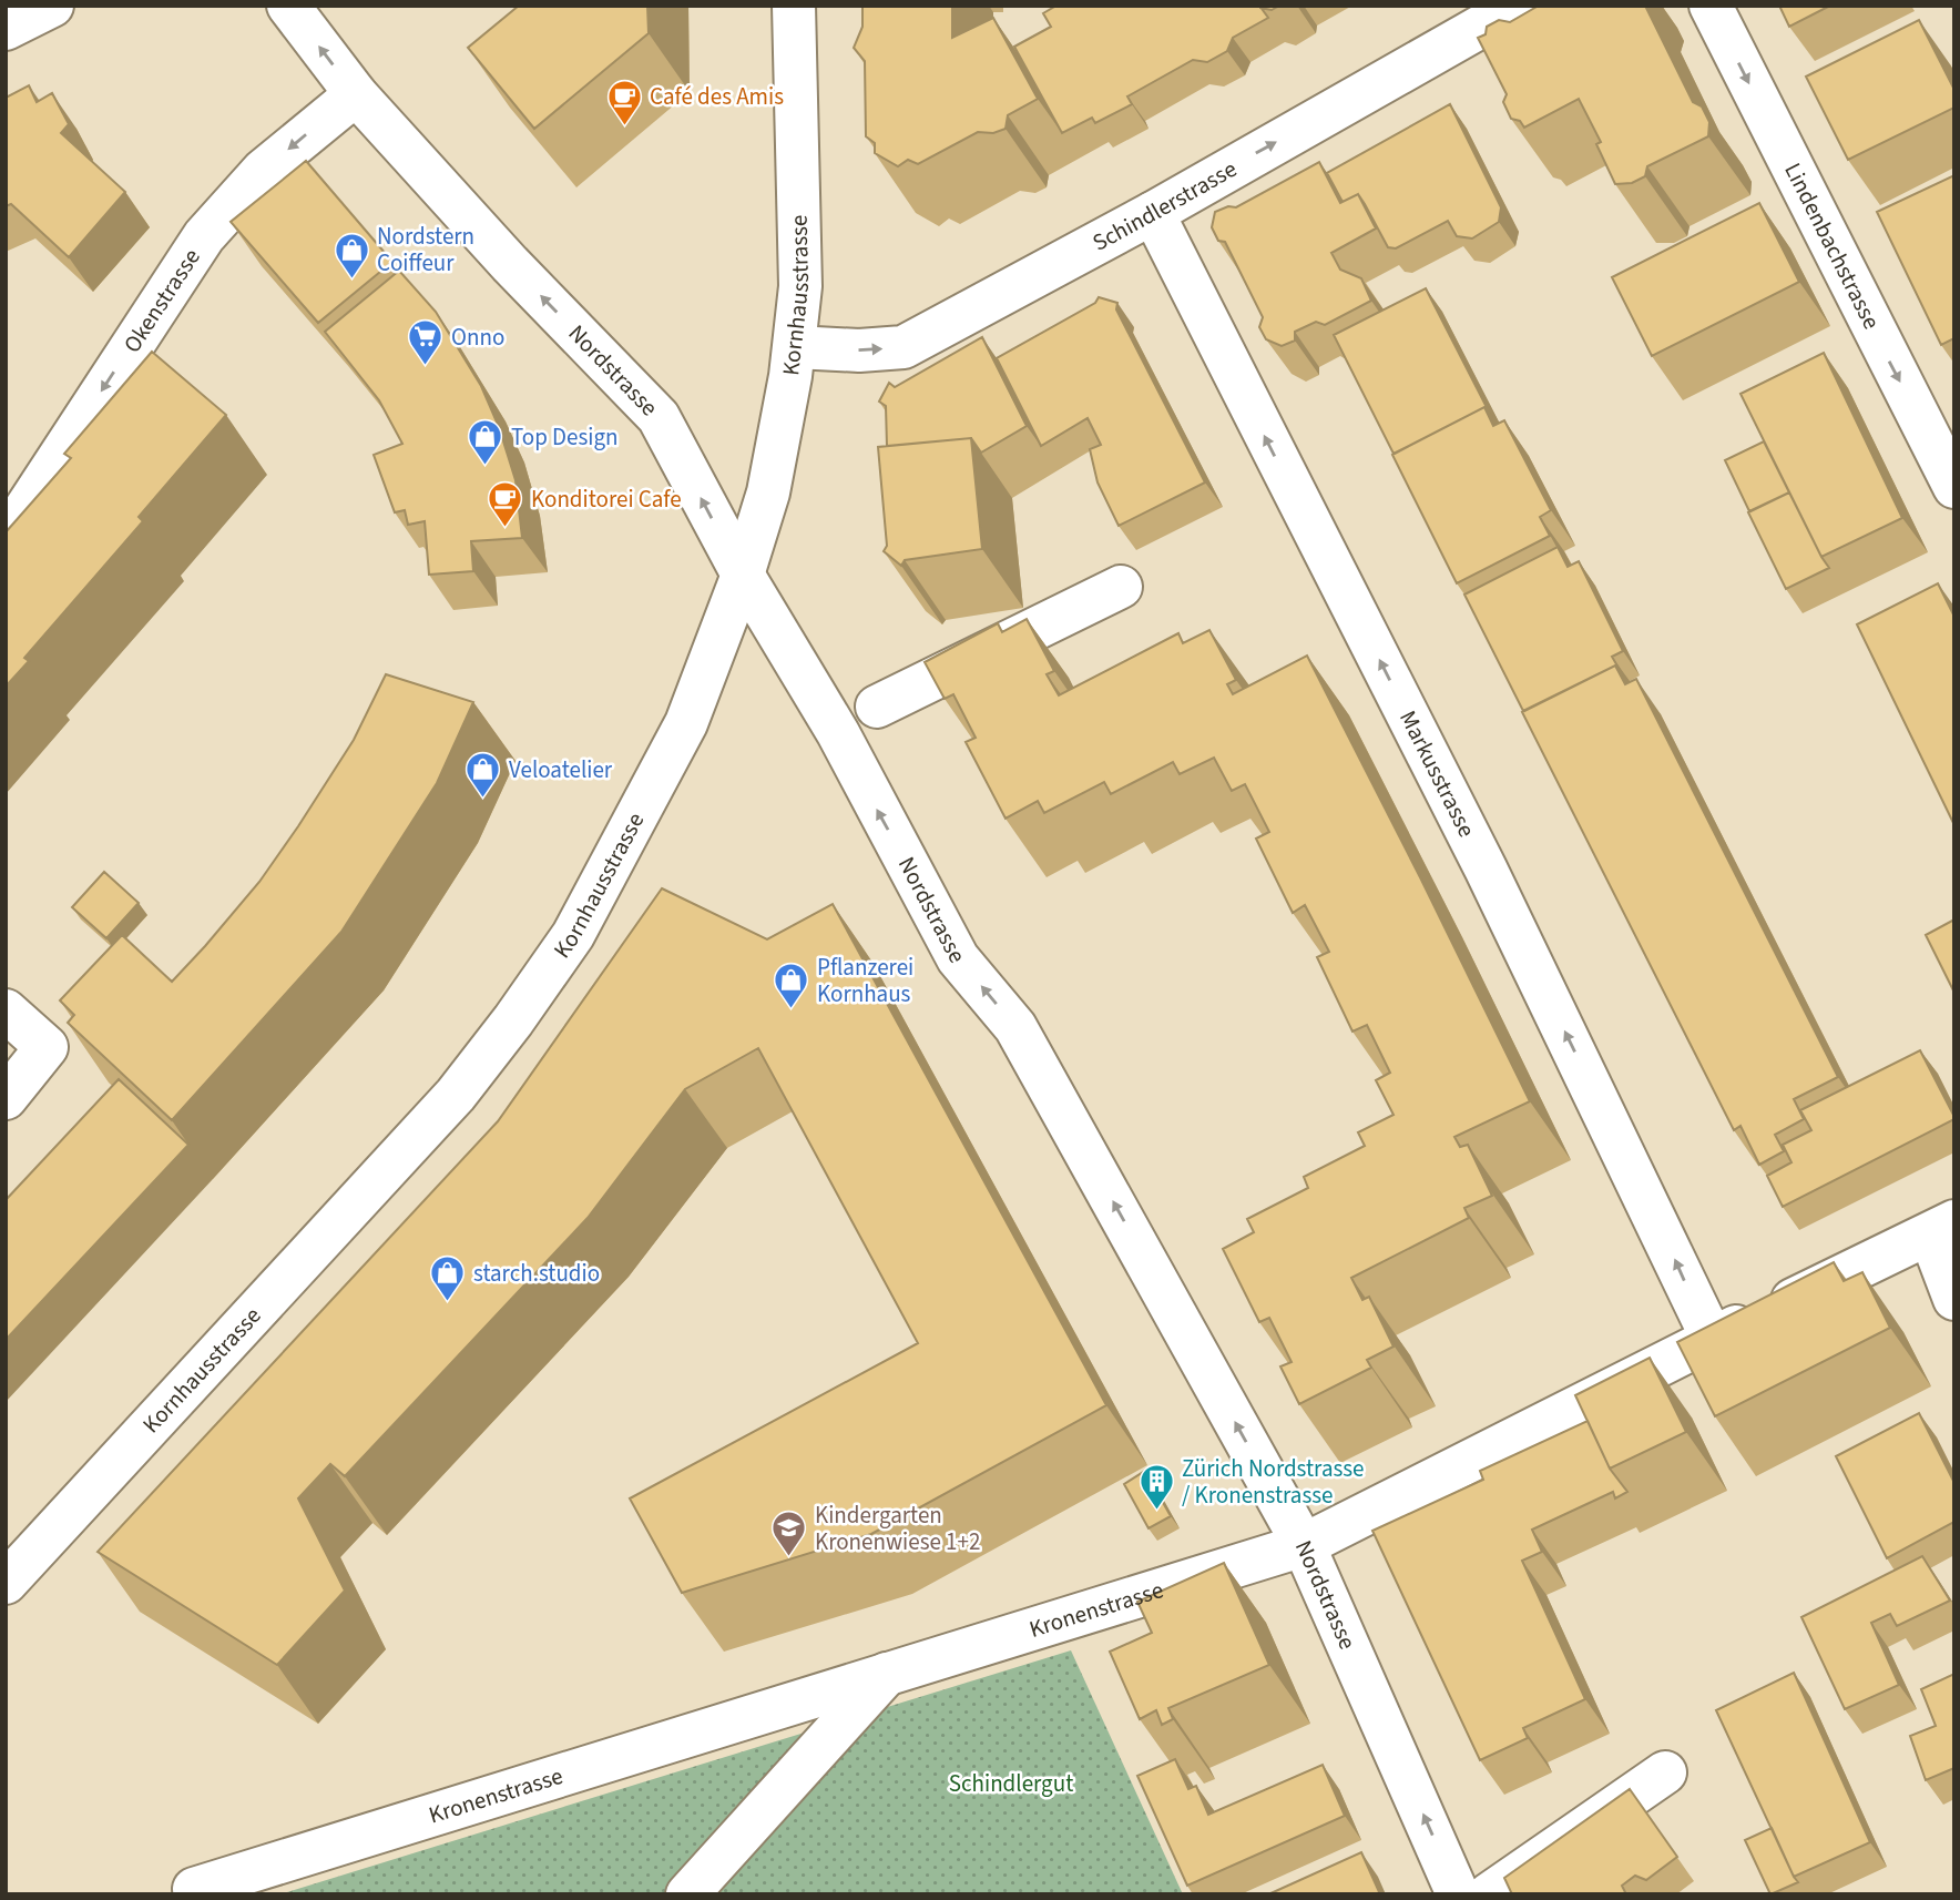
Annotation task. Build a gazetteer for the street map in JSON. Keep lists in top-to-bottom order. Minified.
{"streets":{"street":["Schindlerstrasse","Lindenbachstrasse","Kornhausstrasse","Okenstrasse","Nordstrasse","Markusstrasse","Kronenstrasse"]},"crossings":[["Schindlerstrasse","Kornhausstrasse"],["Schindlerstrasse","Markusstrasse"],["Kornhausstrasse","Nordstrasse"],["Okenstrasse","Nordstrasse"],["Nordstrasse","Kronenstrasse"],["Markusstrasse","Kronenstrasse"]],"one_way":["Lindenbachstrasse","Okenstrasse","Nordstrasse","Markusstrasse"],"parks":["Schindlergut"],"places":{"cafe":["Café des Amis","Konditorei Cafe"],"shop":["Nordstern Coiffeur","Top Design","Veloatelier","Pflanzerei Kornhaus","starch.studio"],"supermarket":["Onno"],"building":["Zürich Nordstrasse / Kronenstrasse"],"school or university":["Kindergarten Kronenwiese 1+2"]}}
